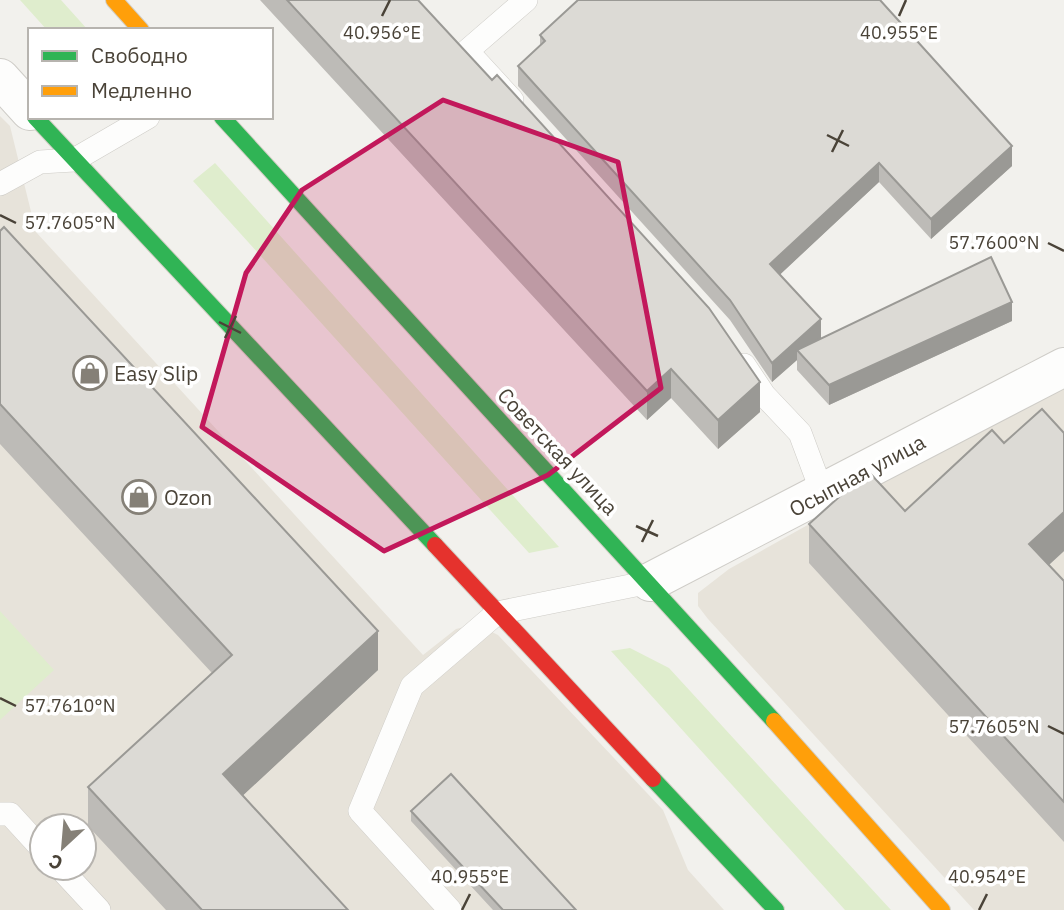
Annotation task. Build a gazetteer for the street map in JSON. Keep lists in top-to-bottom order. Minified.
{"streets":{"main road":["Советская улица"],"street":["Осыпная улица"]},"crossings":[["Советская улица","Осыпная улица"]],"places":{"shop":["Easy Slip","Ozon"]},"legend":["Свободно","Медленно"],"north":"bottom left","coordinates":["40.956°E","40.955°E","57.7605°N","57.7600°N","57.7610°N","40.954°E"]}
